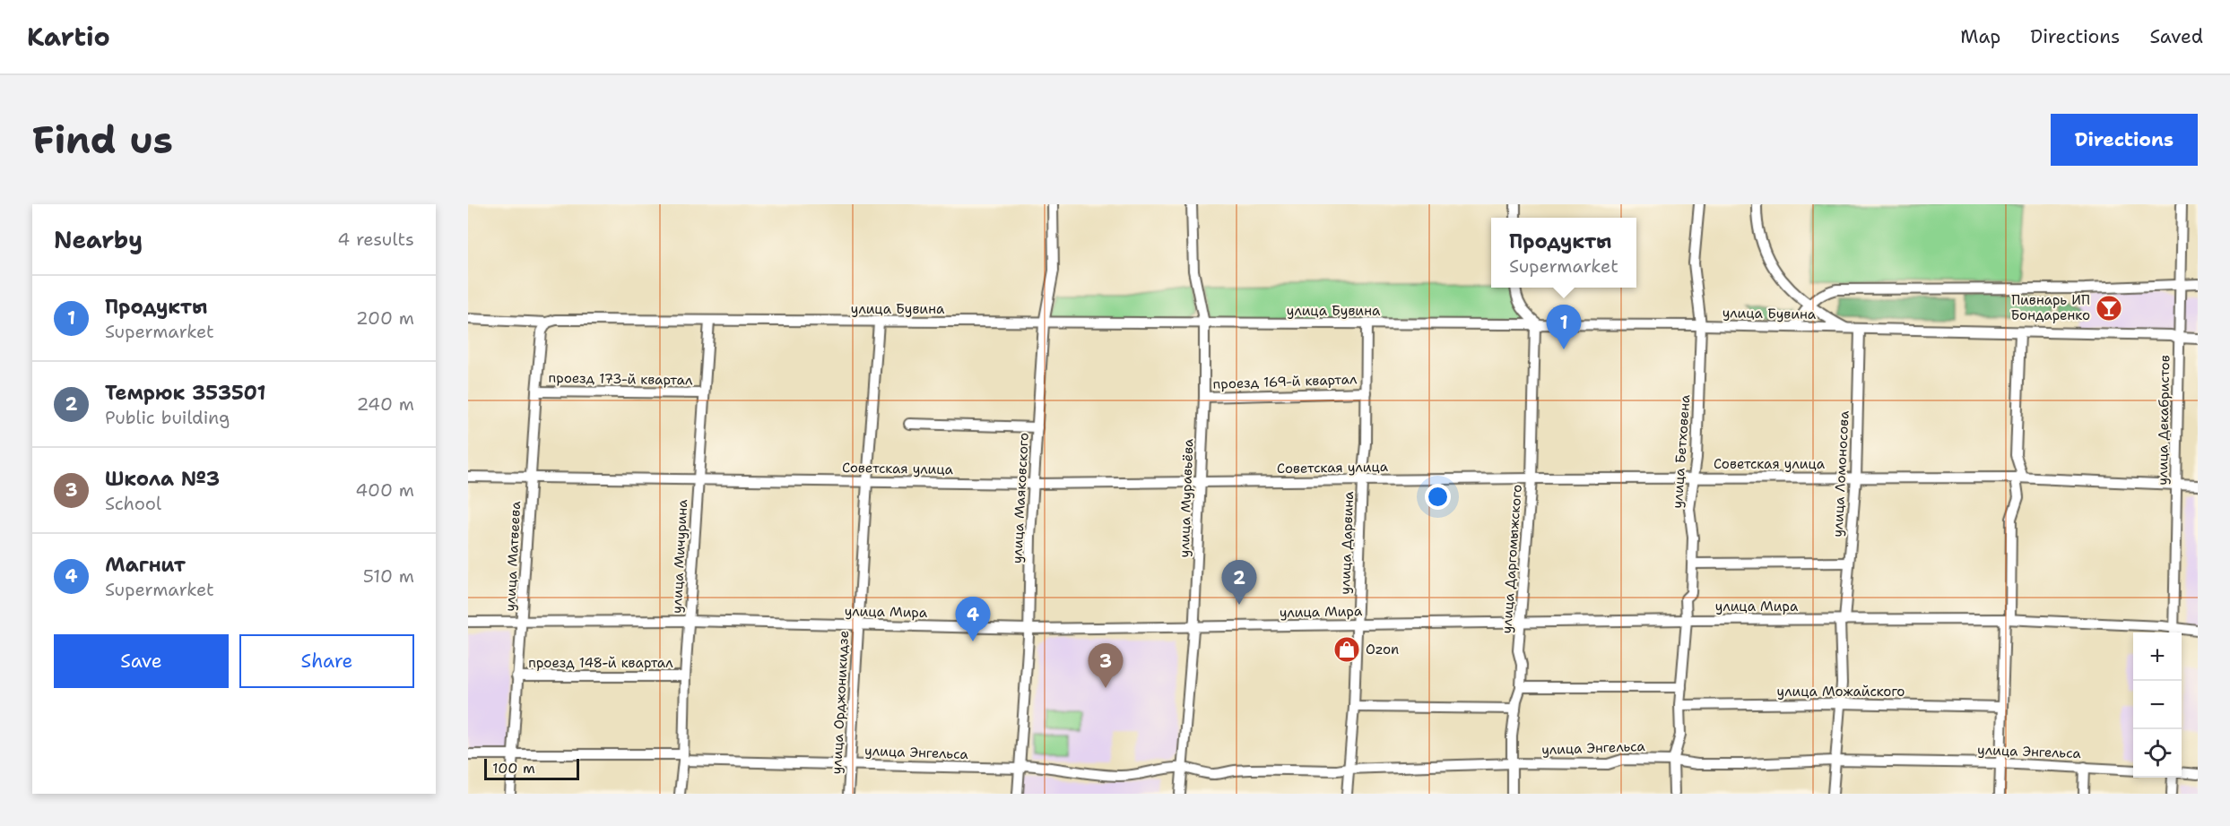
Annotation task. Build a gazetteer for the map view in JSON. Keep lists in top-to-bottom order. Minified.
{"streets":{"street":["улица Бувина","проезд 173-й квартал","проезд 169-й квартал","улица Декабристов","улица Бетховена","Советская улица","улица Ломоносова","улица Маяковского","улица Муравьёва","улица Дарвина","улица Матвеева","улица Мичурина","улица Даргомыжского","улица Мира","проезд 148-й квартал","улица Можайского","улица Орджоникидзе","улица Энгельса"]},"crossings":[["улица Бувина","улица Декабристов"],["улица Бувина","улица Бетховена"],["улица Бувина","улица Ломоносова"],["улица Бувина","улица Маяковского"],["улица Бувина","улица Муравьёва"],["улица Бувина","улица Дарвина"],["улица Бувина","улица Матвеева"],["улица Бувина","улица Мичурина"],["улица Бувина","улица Даргомыжского"],["улица Бувина","улица Орджоникидзе"],["проезд 173-й квартал","улица Матвеева"],["проезд 173-й квартал","улица Мичурина"],["проезд 169-й квартал","улица Муравьёва"],["проезд 169-й квартал","улица Дарвина"],["улица Декабристов","Советская улица"],["улица Декабристов","улица Мира"],["улица Бетховена","Советская улица"],["улица Бетховена","улица Мира"],["улица Бетховена","улица Можайского"],["улица Бетховена","улица Энгельса"],["Советская улица","улица Ломоносова"],["Советская улица","улица Маяковского"],["Советская улица","улица Муравьёва"],["Советская улица","улица Дарвина"],["Советская улица","улица Матвеева"],["Советская улица","улица Мичурина"],["Советская улица","улица Даргомыжского"],["Советская улица","улица Орджоникидзе"],["улица Ломоносова","улица Мира"],["улица Ломоносова","улица Можайского"],["улица Ломоносова","улица Энгельса"],["улица Маяковского","улица Мира"],["улица Маяковского","улица Энгельса"],["улица Муравьёва","улица Мира"],["улица Муравьёва","улица Энгельса"],["улица Дарвина","улица Мира"],["улица Дарвина","улица Энгельса"],["улица Матвеева","улица Мира"],["улица Матвеева","проезд 148-й квартал"],["улица Матвеева","улица Энгельса"],["улица Мичурина","улица Мира"],["улица Мичурина","проезд 148-й квартал"],["улица Мичурина","улица Энгельса"],["улица Даргомыжского","улица Мира"],["улица Даргомыжского","улица Энгельса"],["улица Мира","улица Орджоникидзе"],["улица Орджоникидзе","улица Энгельса"]],"places":{"bar":["Пивнарь ИП Бондаренко"],"shop":["Ozon"]},"scale_bar":"100 m","page":{"header":"Kartio","nav":["Map","Directions","Saved"],"buttons":["Directions",["Save","Share"]],"title":"Find us","heading":["Nearby","4 results"],"popup":["Продукты","Supermarket"],"list":[{"mark":"1","name":"Продукты","note":"Supermarket","value":"200 m"},{"mark":"2","name":"Темрюк 353501","note":"Public building","value":"240 m"},{"mark":"3","name":"Школа №3","note":"School","value":"400 m"},{"mark":"4","name":"Магнит","note":"Supermarket","value":"510 m"}],"pins":["1","2","4","3"],"map_buttons":["+","−"],"scale":"100 m"}}
